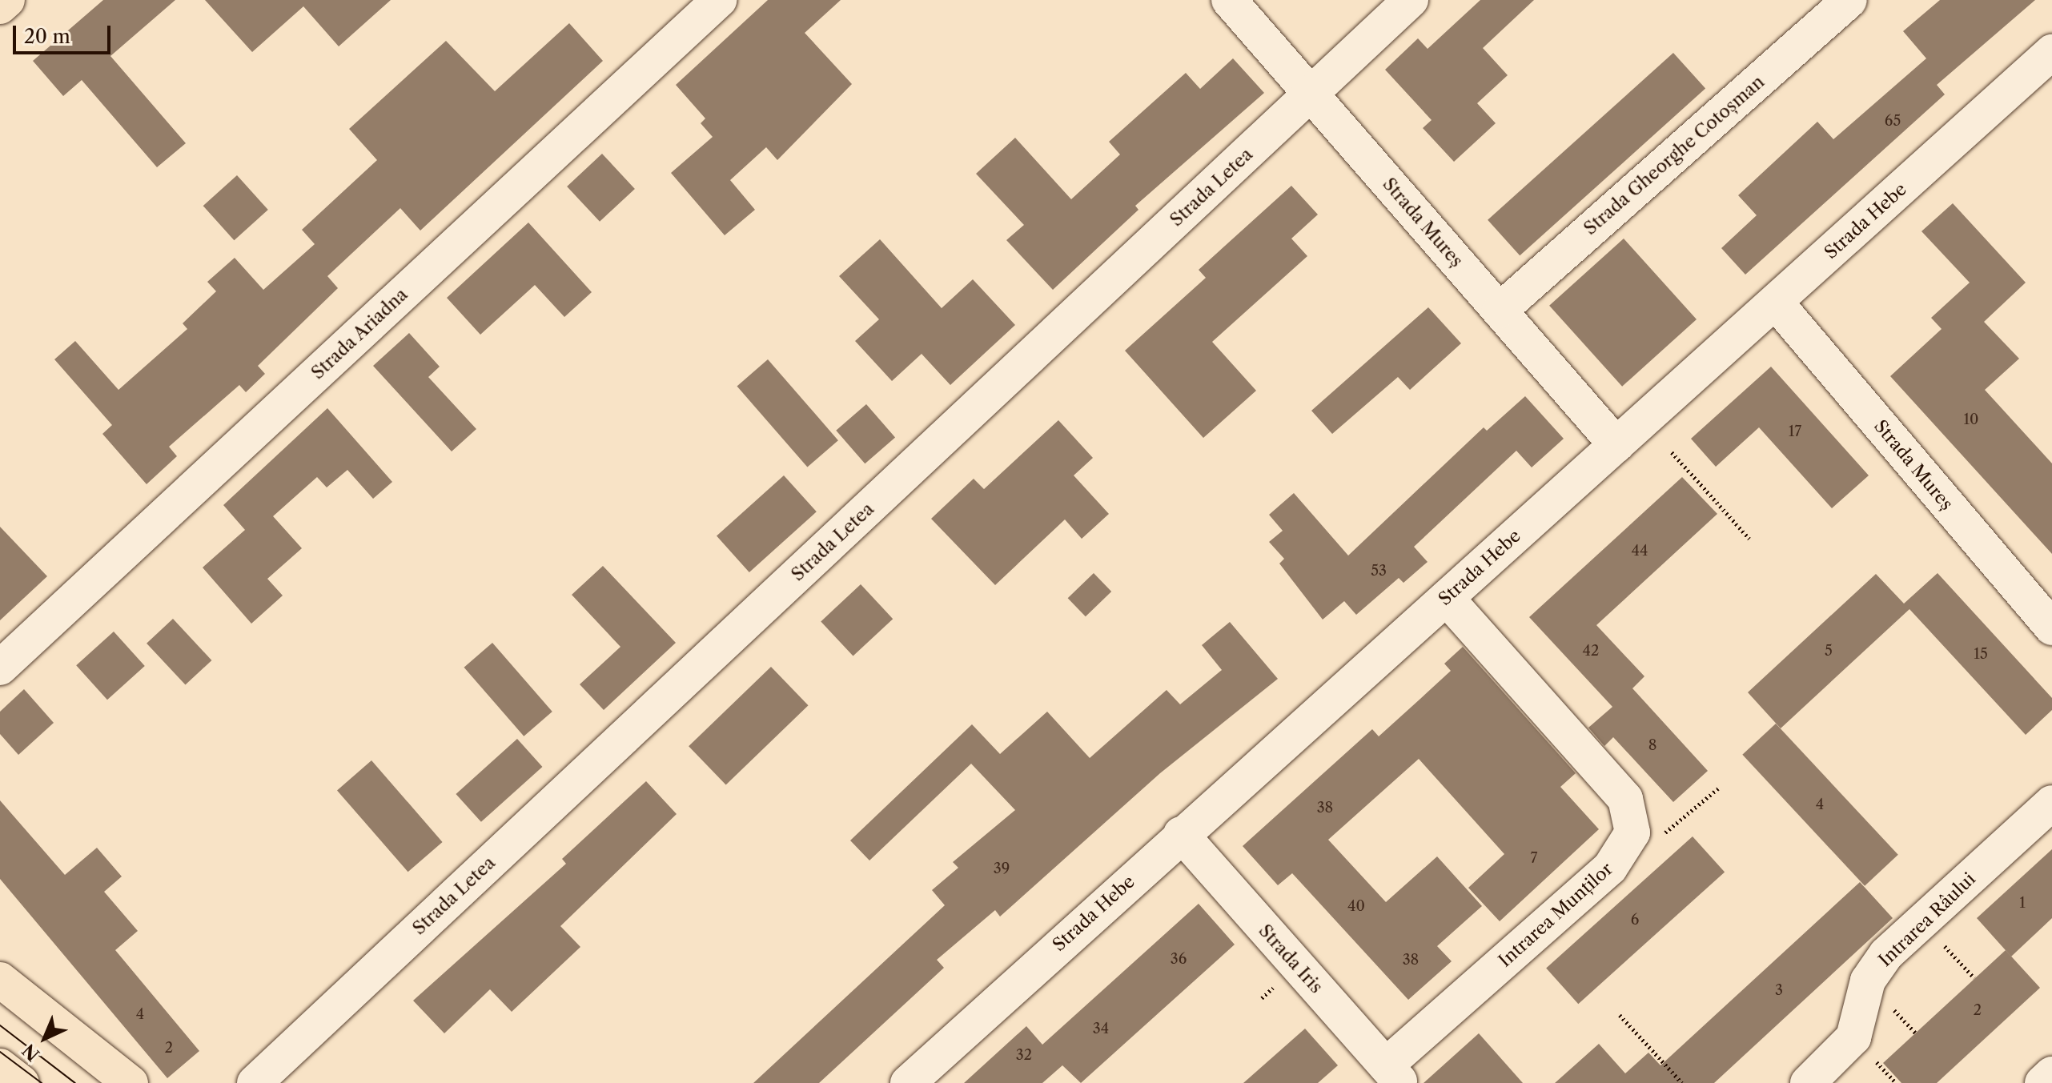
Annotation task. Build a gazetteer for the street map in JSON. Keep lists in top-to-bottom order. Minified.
{"streets":{"street":["Strada Gheorghe Cotoșman","Strada Letea","Strada Hebe","Strada Mureș","Strada Ariadna","Intrarea Munților","Intrarea Râului","Strada Iris"]},"crossings":[["Strada Gheorghe Cotoșman","Strada Mureș"],["Strada Letea","Strada Mureș"],["Strada Hebe","Strada Mureș"],["Strada Hebe","Strada Iris"],["Intrarea Munților","Strada Iris"]],"house_numbers":["65","10","17","44","53","42","5","15","8","4","38","7","39","1","40","6","36","38","3","2","4","34","2","32"],"scale_bar":"20 m","north":"bottom left"}
